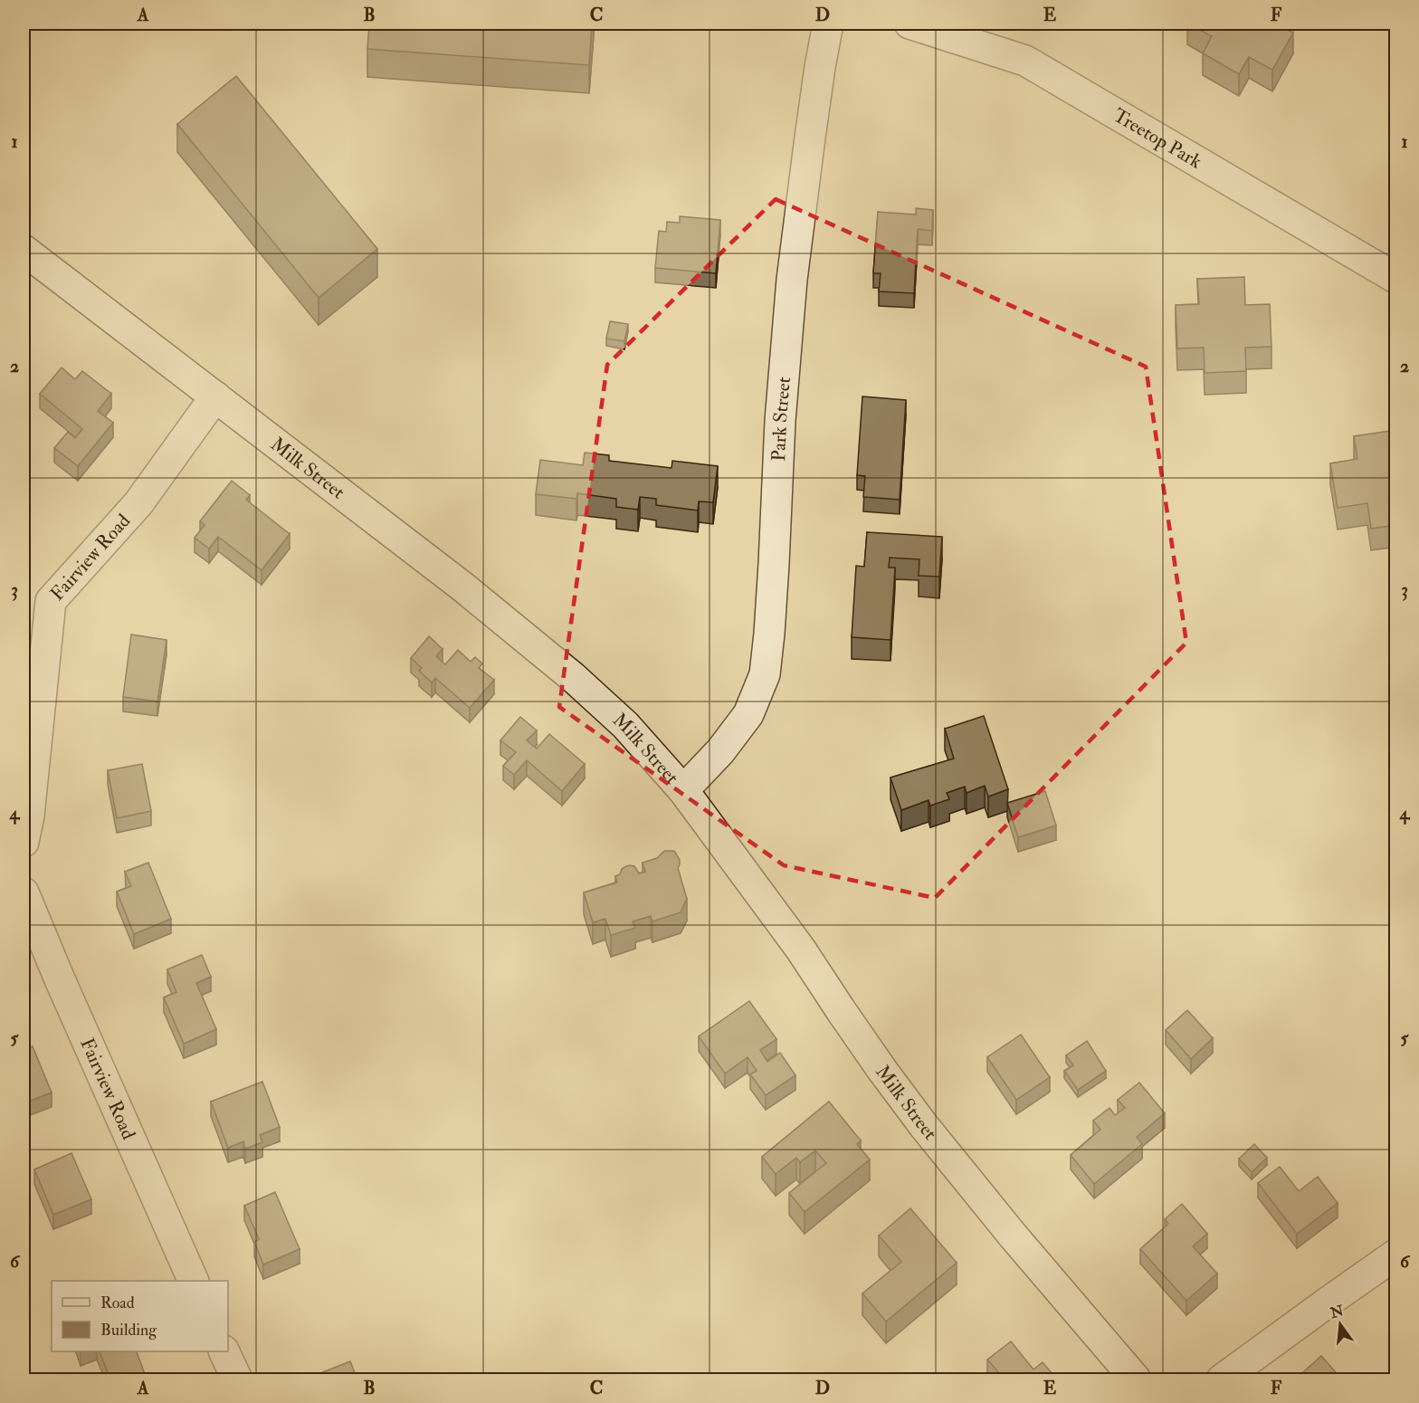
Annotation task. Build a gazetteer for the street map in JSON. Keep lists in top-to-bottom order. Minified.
{"streets":{"street":["Treetop Park","Park Street","Milk Street","Fairview Road"]},"crossings":[["Park Street","Milk Street"],["Milk Street","Fairview Road"]],"legend":["Road","Building"],"north":"top","grid":{"columns":["A","B","C","D","E","F"],"rows":["1","2","3","4","5","6"]}}
